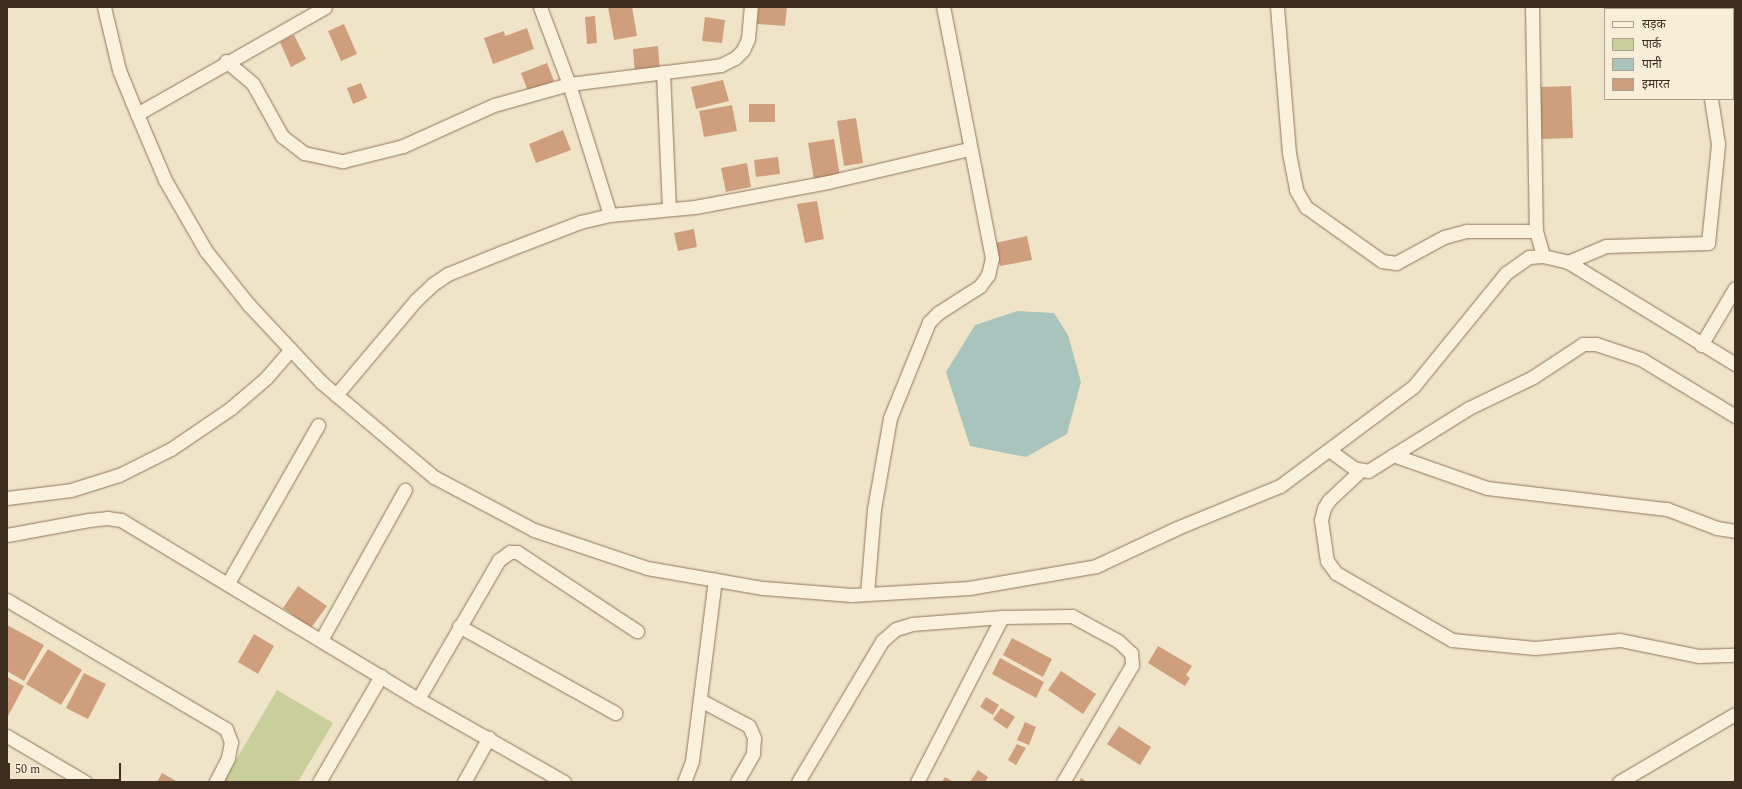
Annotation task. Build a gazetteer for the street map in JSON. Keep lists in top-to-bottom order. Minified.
{"legend":["सड़क","पार्क","पानी","इमारत"],"scale_bar":"50 m"}
